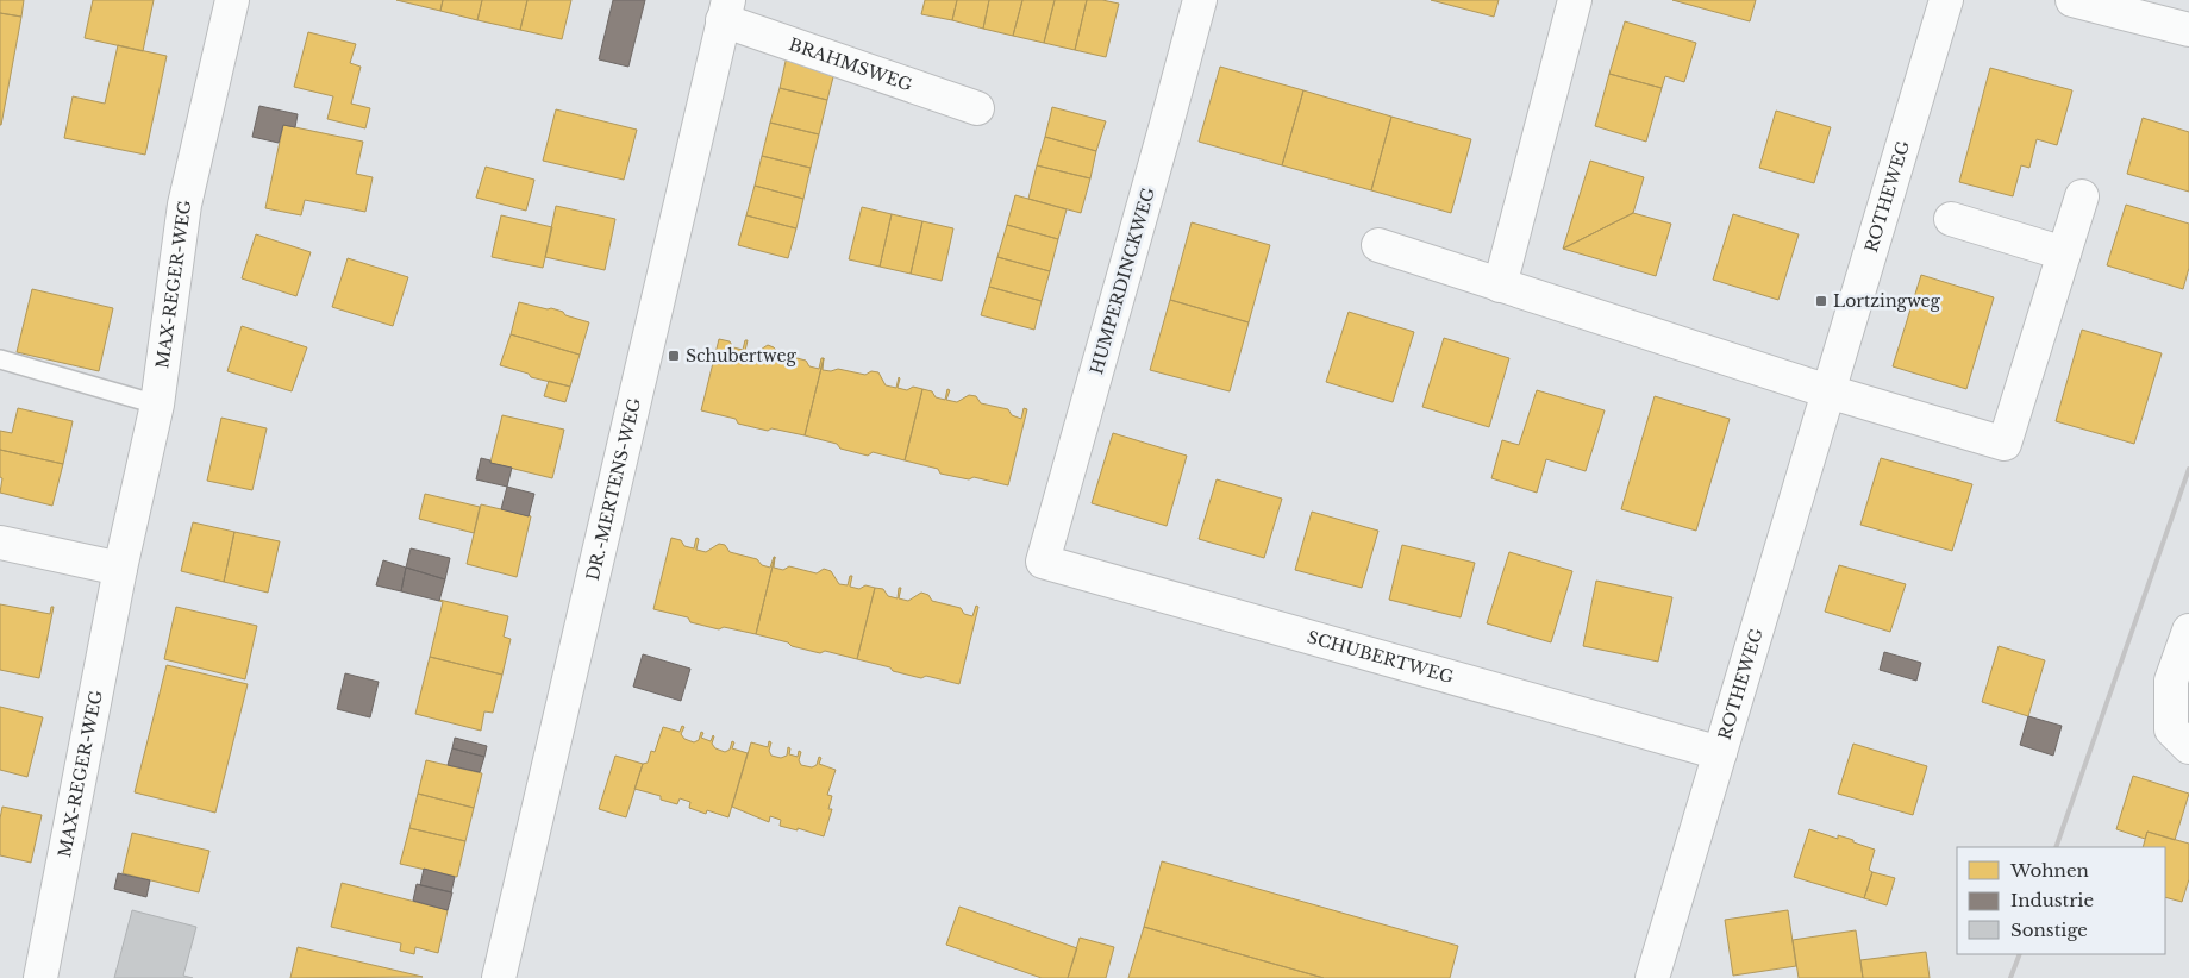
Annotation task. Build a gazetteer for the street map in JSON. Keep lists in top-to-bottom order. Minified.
{"streets":{"street":["BRAHMSWEG","ROTHEWEG","HUMPERDINCKWEG","MAX-REGER-WEG","DR.-MERTENS-WEG","SCHUBERTWEG"]},"crossings":[["BRAHMSWEG","DR.-MERTENS-WEG"],["ROTHEWEG","SCHUBERTWEG"],["HUMPERDINCKWEG","SCHUBERTWEG"]],"places":{"transit":["Lortzingweg","Schubertweg"]},"legend":["Wohnen","Industrie","Sonstige"]}
